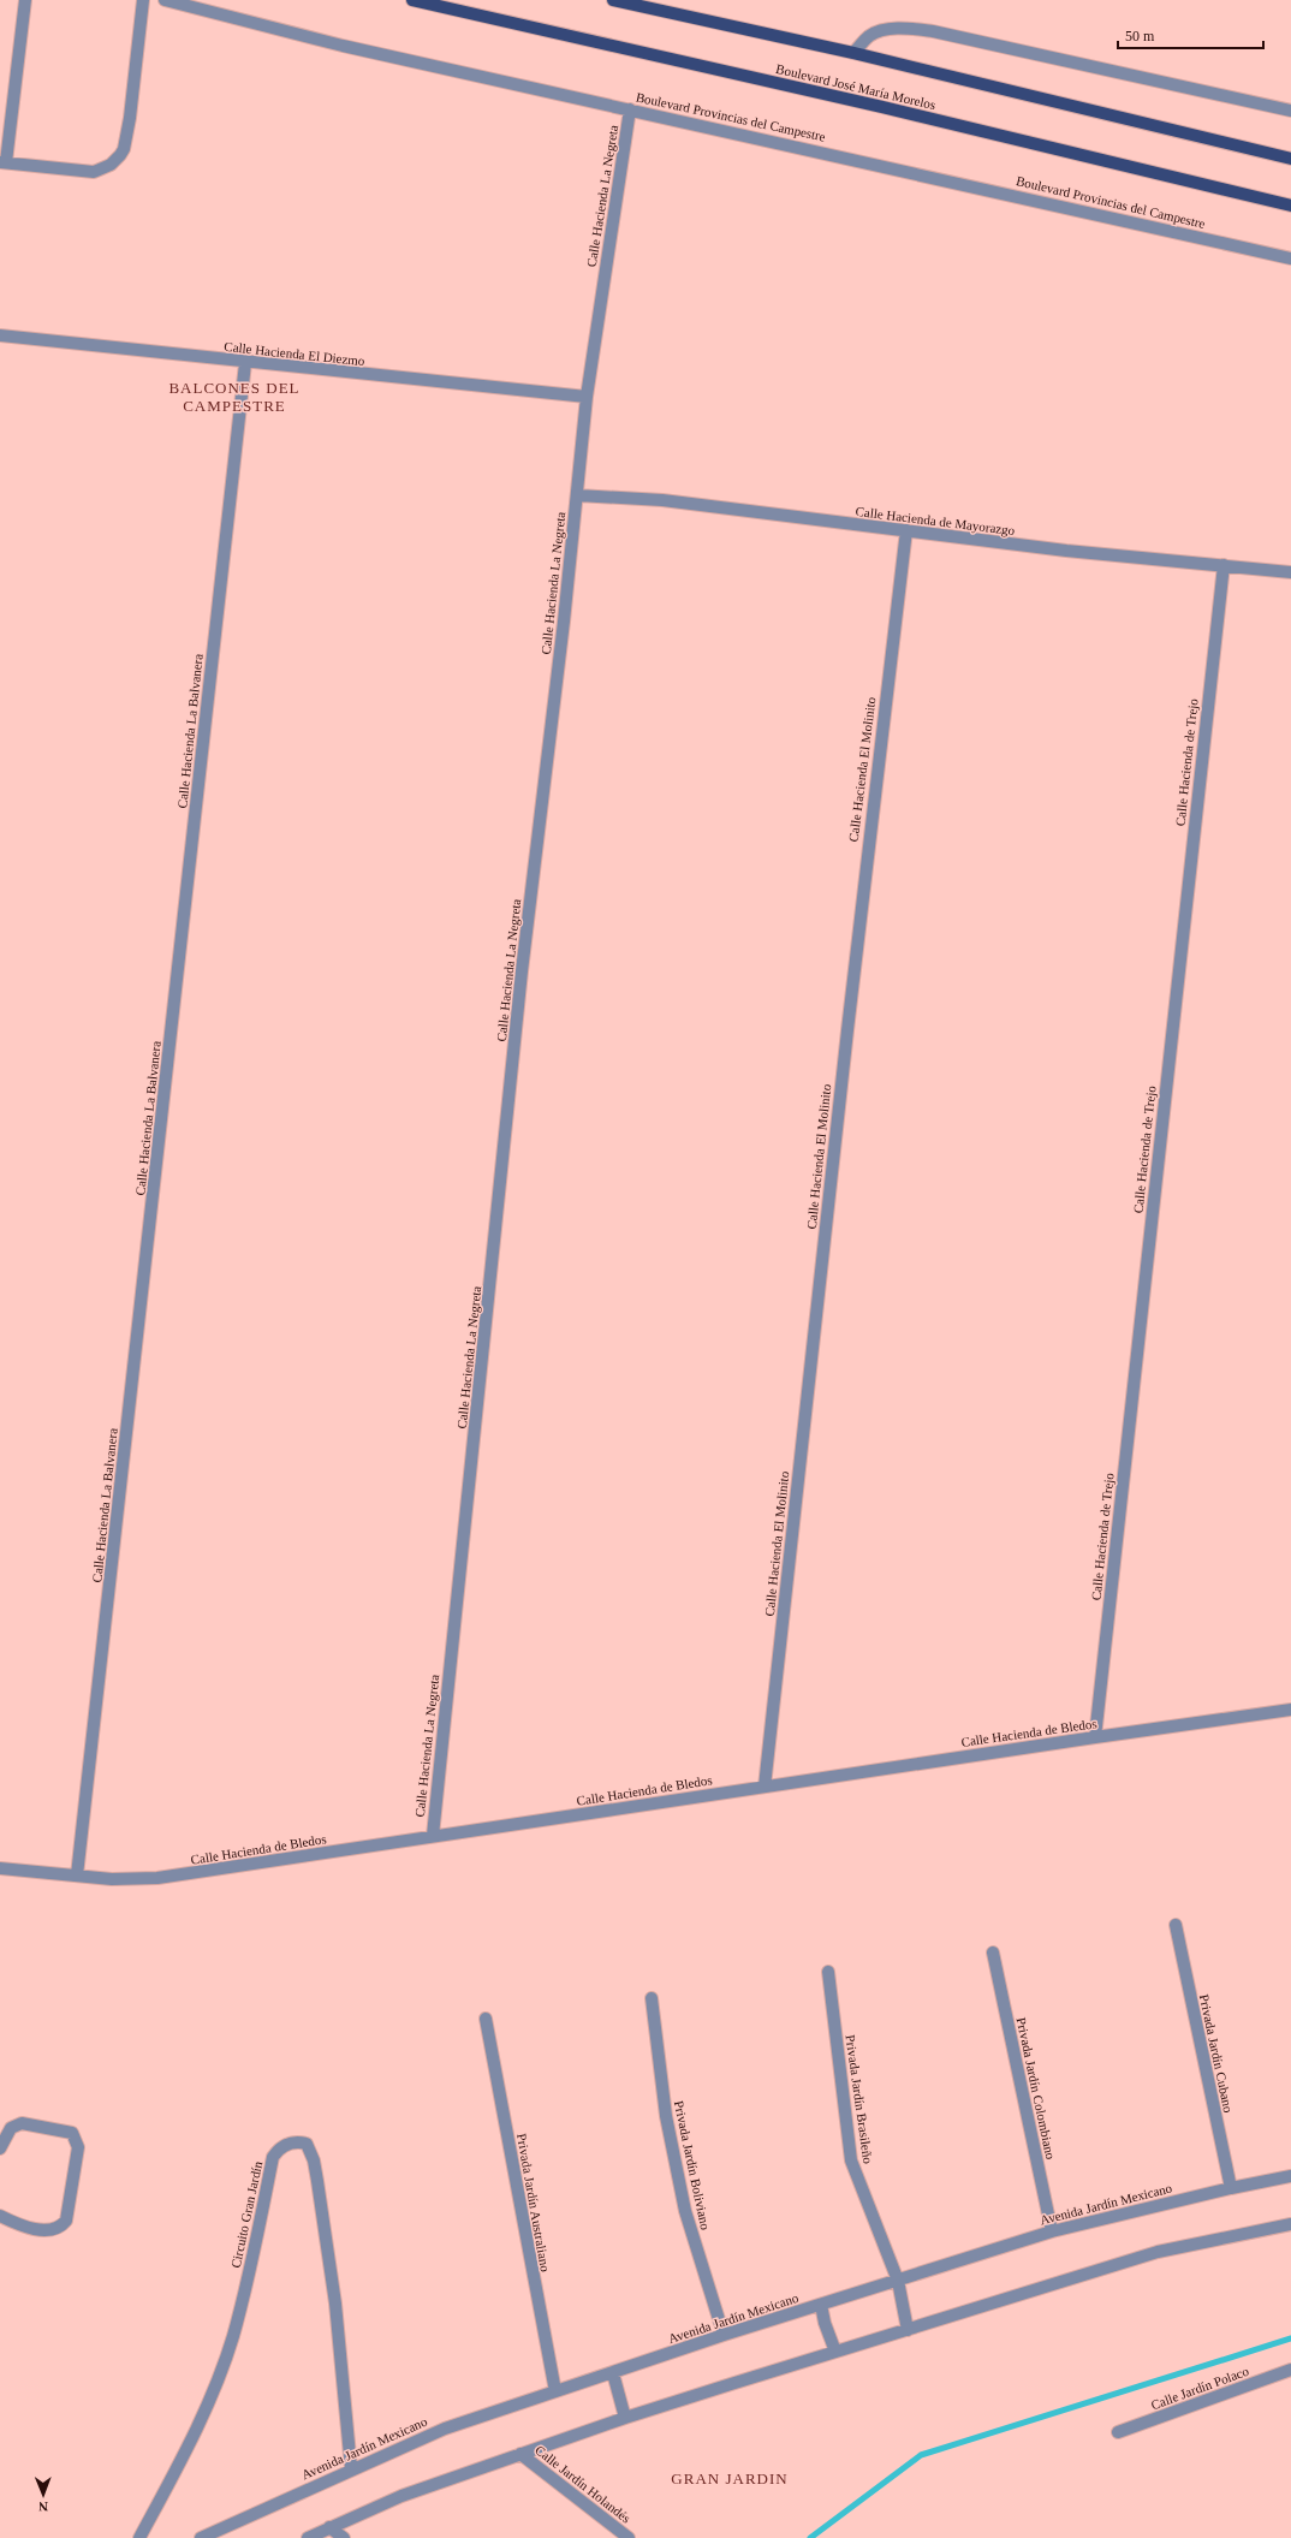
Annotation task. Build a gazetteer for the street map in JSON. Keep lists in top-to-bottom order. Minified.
{"streets":{"main road":["Boulevard José María Morelos"],"street":["Boulevard Provincias del Campestre","Calle Hacienda La Negreta","Calle Hacienda El Diezmo","Calle Hacienda de Mayorazgo","Calle Hacienda La Balvanera","Calle Hacienda de Trejo","Calle Hacienda El Molinito","Calle Hacienda de Bledos","Privada Jardín Cubano","Privada Jardín Colombiano","Privada Jardín Brasileño","Privada Jardín Boliviano","Privada Jardín Australiano","Avenida Jardín Mexicano","Circuito Gran Jardín","Calle Jardín Polaco","Calle Jardín Holandés"]},"crossings":[["Boulevard Provincias del Campestre","Calle Hacienda La Negreta"],["Calle Hacienda La Negreta","Calle Hacienda El Diezmo"],["Calle Hacienda La Negreta","Calle Hacienda de Mayorazgo"],["Calle Hacienda La Negreta","Calle Hacienda de Bledos"],["Calle Hacienda El Diezmo","Calle Hacienda La Balvanera"],["Calle Hacienda de Mayorazgo","Calle Hacienda de Trejo"],["Calle Hacienda de Mayorazgo","Calle Hacienda El Molinito"],["Calle Hacienda La Balvanera","Calle Hacienda de Bledos"],["Calle Hacienda de Trejo","Calle Hacienda de Bledos"],["Calle Hacienda El Molinito","Calle Hacienda de Bledos"],["Privada Jardín Cubano","Avenida Jardín Mexicano"],["Privada Jardín Colombiano","Avenida Jardín Mexicano"],["Privada Jardín Brasileño","Avenida Jardín Mexicano"],["Privada Jardín Boliviano","Avenida Jardín Mexicano"],["Privada Jardín Australiano","Avenida Jardín Mexicano"],["Avenida Jardín Mexicano","Circuito Gran Jardín"]],"districts":["BALCONES DEL CAMPESTRE","GRAN JARDIN"],"scale_bar":"50 m","north":"bottom"}
